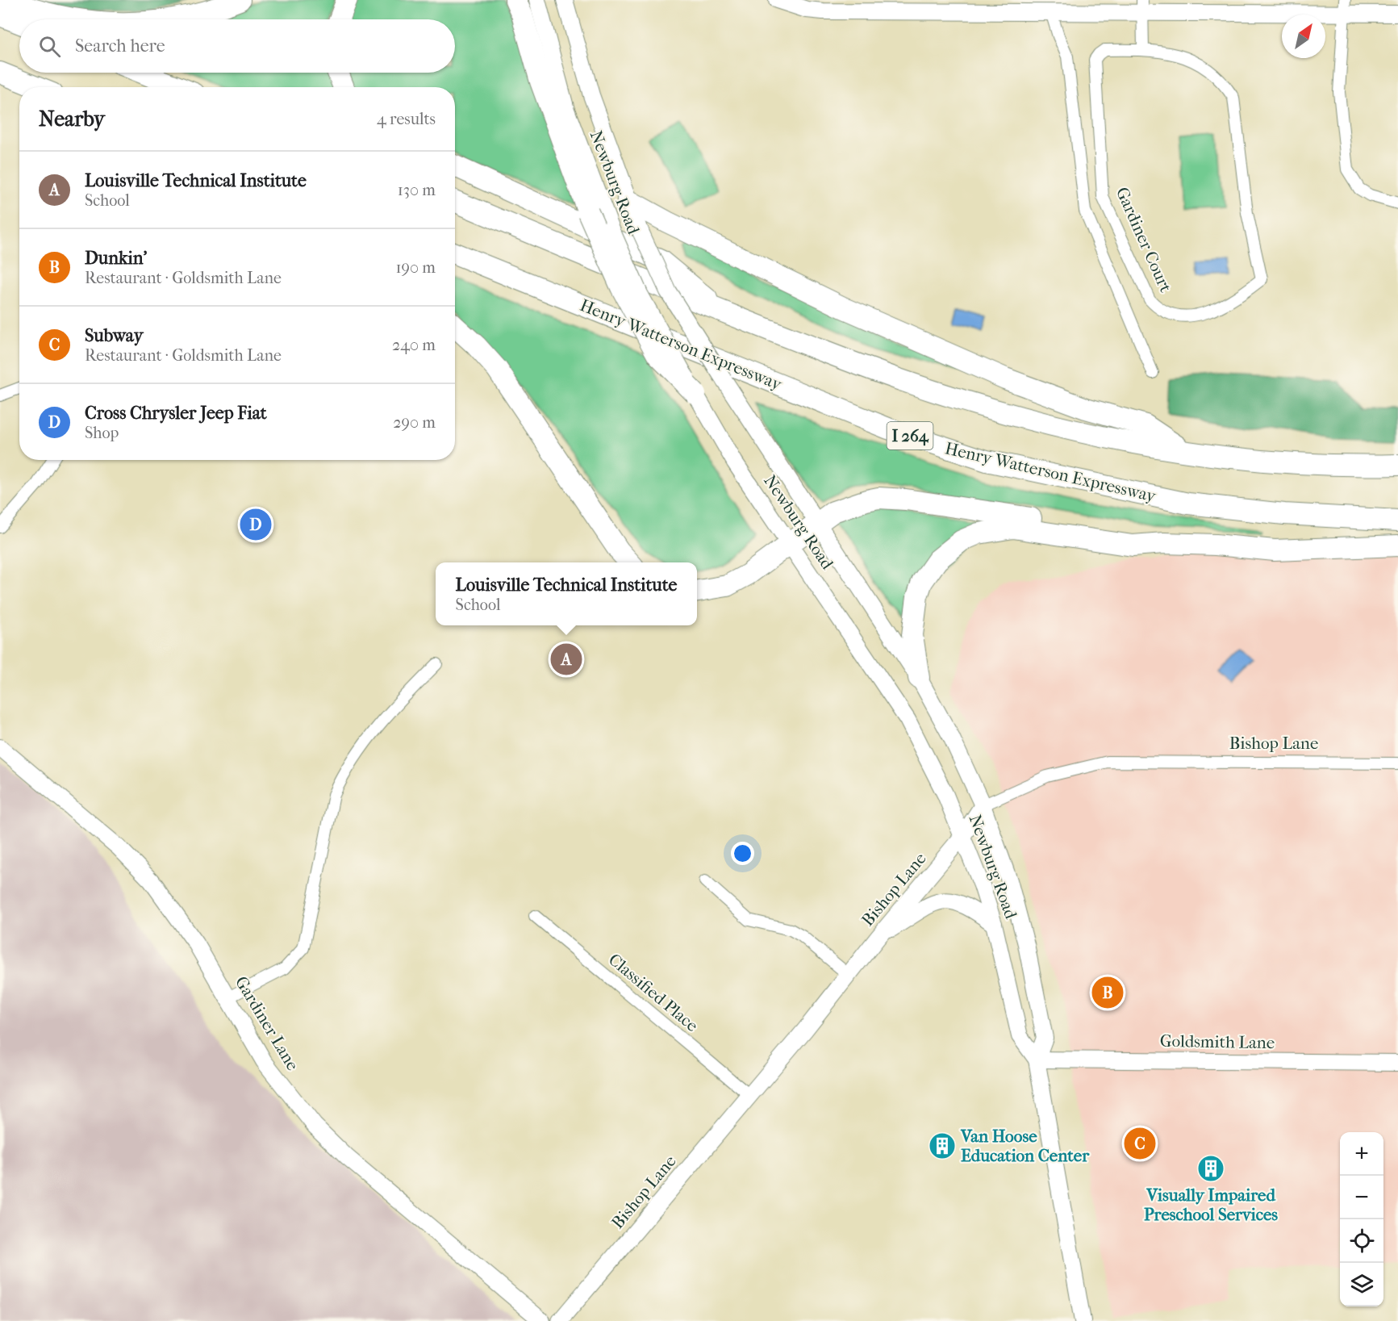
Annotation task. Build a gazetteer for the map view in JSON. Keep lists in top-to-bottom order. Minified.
{"streets":{"highway":["Henry Watterson Expressway","I 264"],"main road":["Newburg Road","Bishop Lane","Gardiner Lane","Goldsmith Lane"],"street":["Gardiner Court","Classified Place"]},"crossings":[["Newburg Road","Bishop Lane"],["Newburg Road","Goldsmith Lane"],["Bishop Lane","Classified Place"]],"places":{"building":["Van Hoose Education Center","Visually Impaired Preschool Services"]},"north":"top right","page":{"search":"Search here","heading":["Nearby","4 results"],"list":[{"mark":"A","name":"Louisville Technical Institute","note":"School","value":"130 m"},{"mark":"B","name":"Dunkin'","note":"Restaurant · Goldsmith Lane","value":"190 m"},{"mark":"C","name":"Subway","note":"Restaurant · Goldsmith Lane","value":"240 m"},{"mark":"D","name":"Cross Chrysler Jeep Fiat","note":"Shop","value":"290 m"}],"pins":["D","A","B","C"],"popup":["Louisville Technical Institute","School"],"map_buttons":["+","−"]}}
